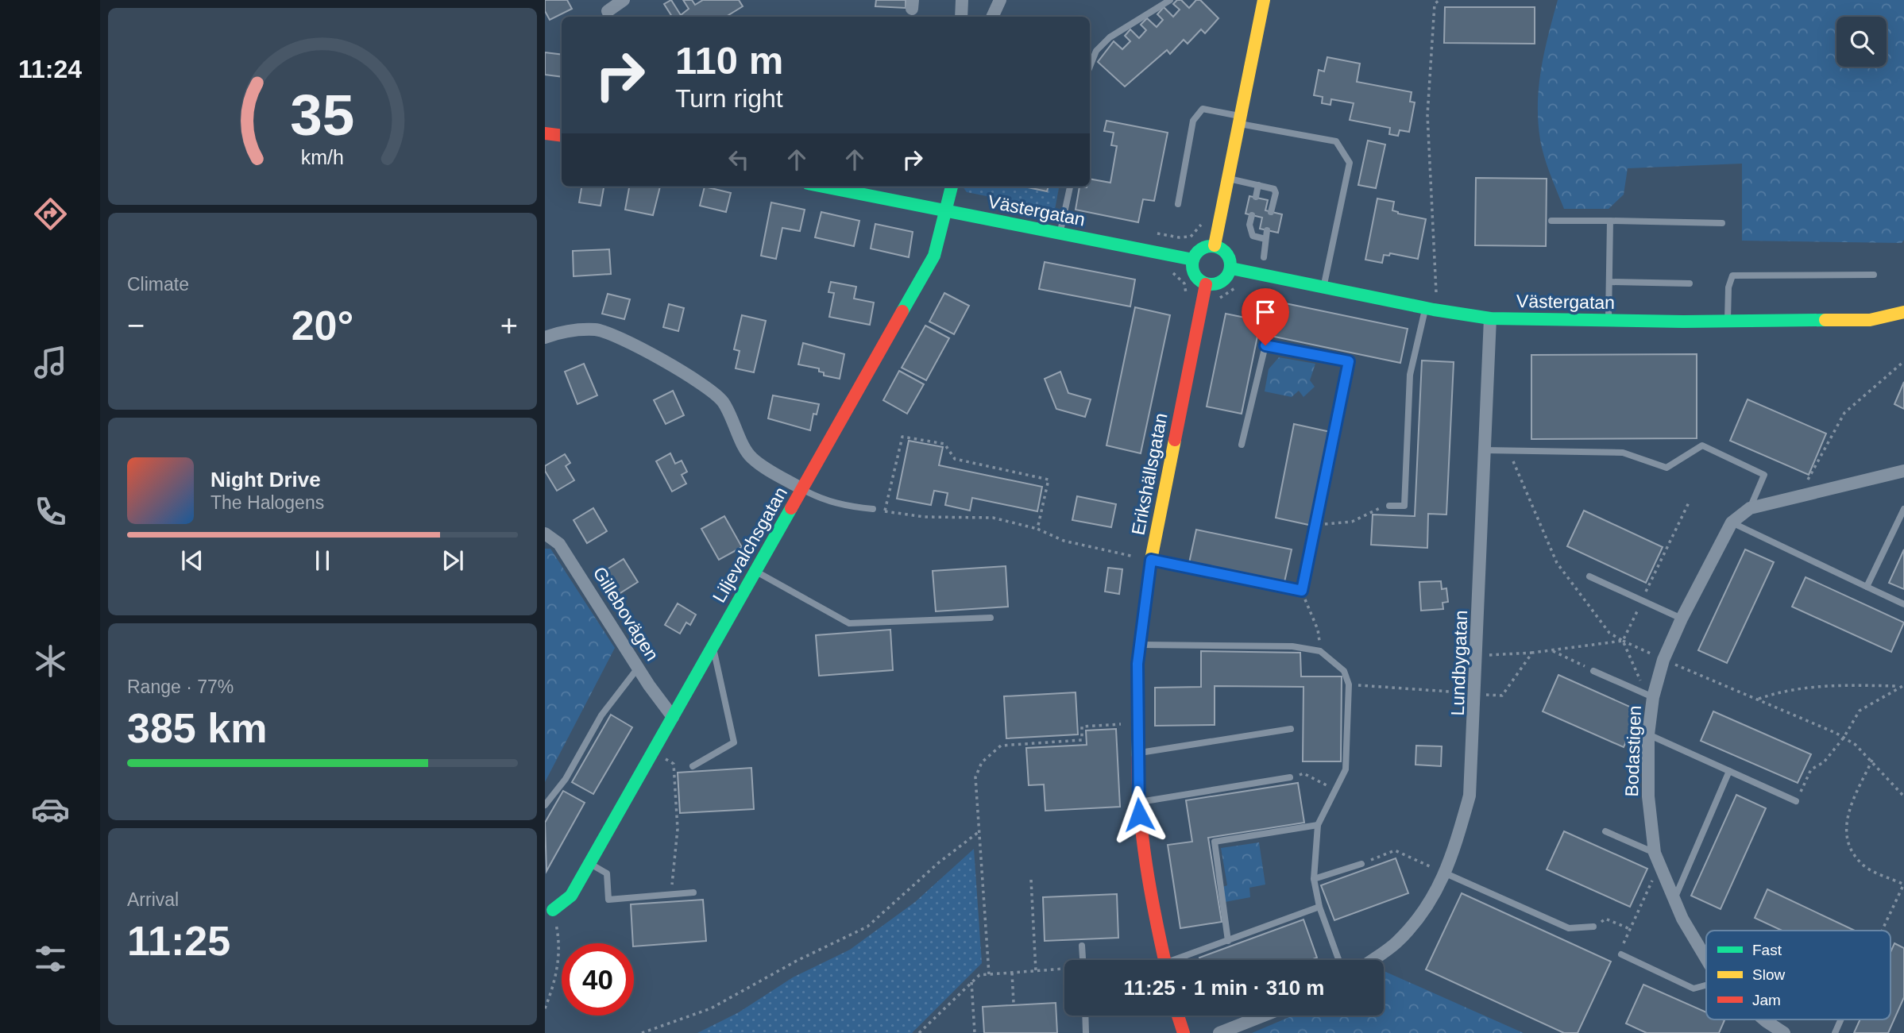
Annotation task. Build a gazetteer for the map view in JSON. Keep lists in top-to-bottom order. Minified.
{"streets":{"street":["Västergatan","Erikshällsgatan","Liljevalchsgatan","Gillebovägen","Lundbygatan","Bodastigen"]},"crossings":[["Västergatan","Erikshällsgatan"],["Västergatan","Liljevalchsgatan"],["Västergatan","Lundbygatan"],["Liljevalchsgatan","Gillebovägen"]],"legend":["Fast","Slow","Jam"],"page":{"tabs":"11:24","turn":["110 m","Turn right"],"tile":["Climate",["Range · 77%","385 km"],["Arrival","11:25"]],"heat":["−","20°","+"],"song":["Night Drive","The Halogens"],"limit":"40","trip":"11:25 · 1 min · 310 m","gauge":["35","km/h"]}}
